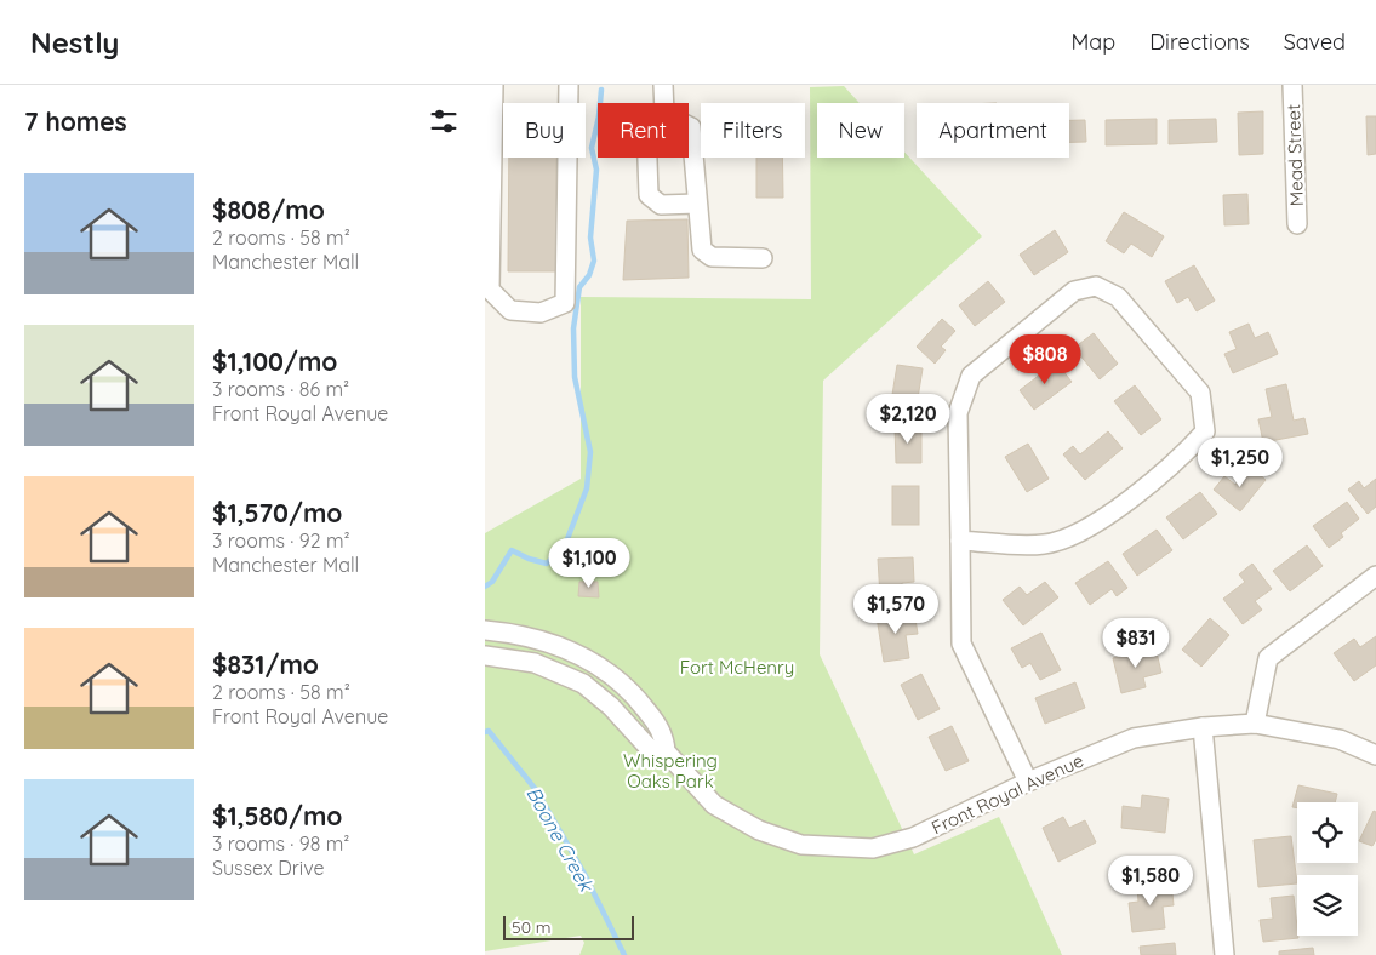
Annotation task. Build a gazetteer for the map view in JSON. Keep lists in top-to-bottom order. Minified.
{"streets":{"street":["Mead Street","Front Royal Avenue"]},"water":["Boone Creek"],"parks":["Fort McHenry","Whispering Oaks Park"],"scale_bar":"50 m","page":{"header":"Nestly","nav":["Map","Directions","Saved"],"heading":"7 homes","chip":["Buy","Rent","Filters","New","Apartment"],"list":[{"name":"$808/mo","note":"2 rooms · 58 m² · Manchester Mall"},{"name":"$1,100/mo","note":"3 rooms · 86 m² · Front Royal Avenue"},{"name":"$1,570/mo","note":"3 rooms · 92 m² · Manchester Mall"},{"name":"$831/mo","note":"2 rooms · 58 m² · Front Royal Avenue"},{"name":"$1,580/mo","note":"3 rooms · 98 m² · Sussex Drive"}],"price":["$808","$2,120","$1,250","$1,100","$1,570","$831","$1,580"],"scale":"50 m"}}
